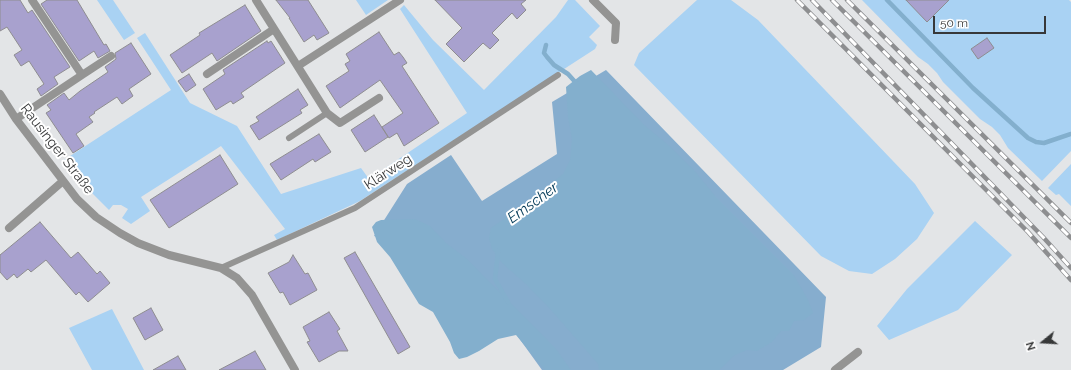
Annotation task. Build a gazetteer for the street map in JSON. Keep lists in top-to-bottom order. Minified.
{"streets":{"street":["Rausinger Straße"],"lane":["Klärweg"]},"crossings":[["Rausinger Straße","Klärweg"]],"water":["Emscher"],"scale_bar":"50 m","north":"left"}
